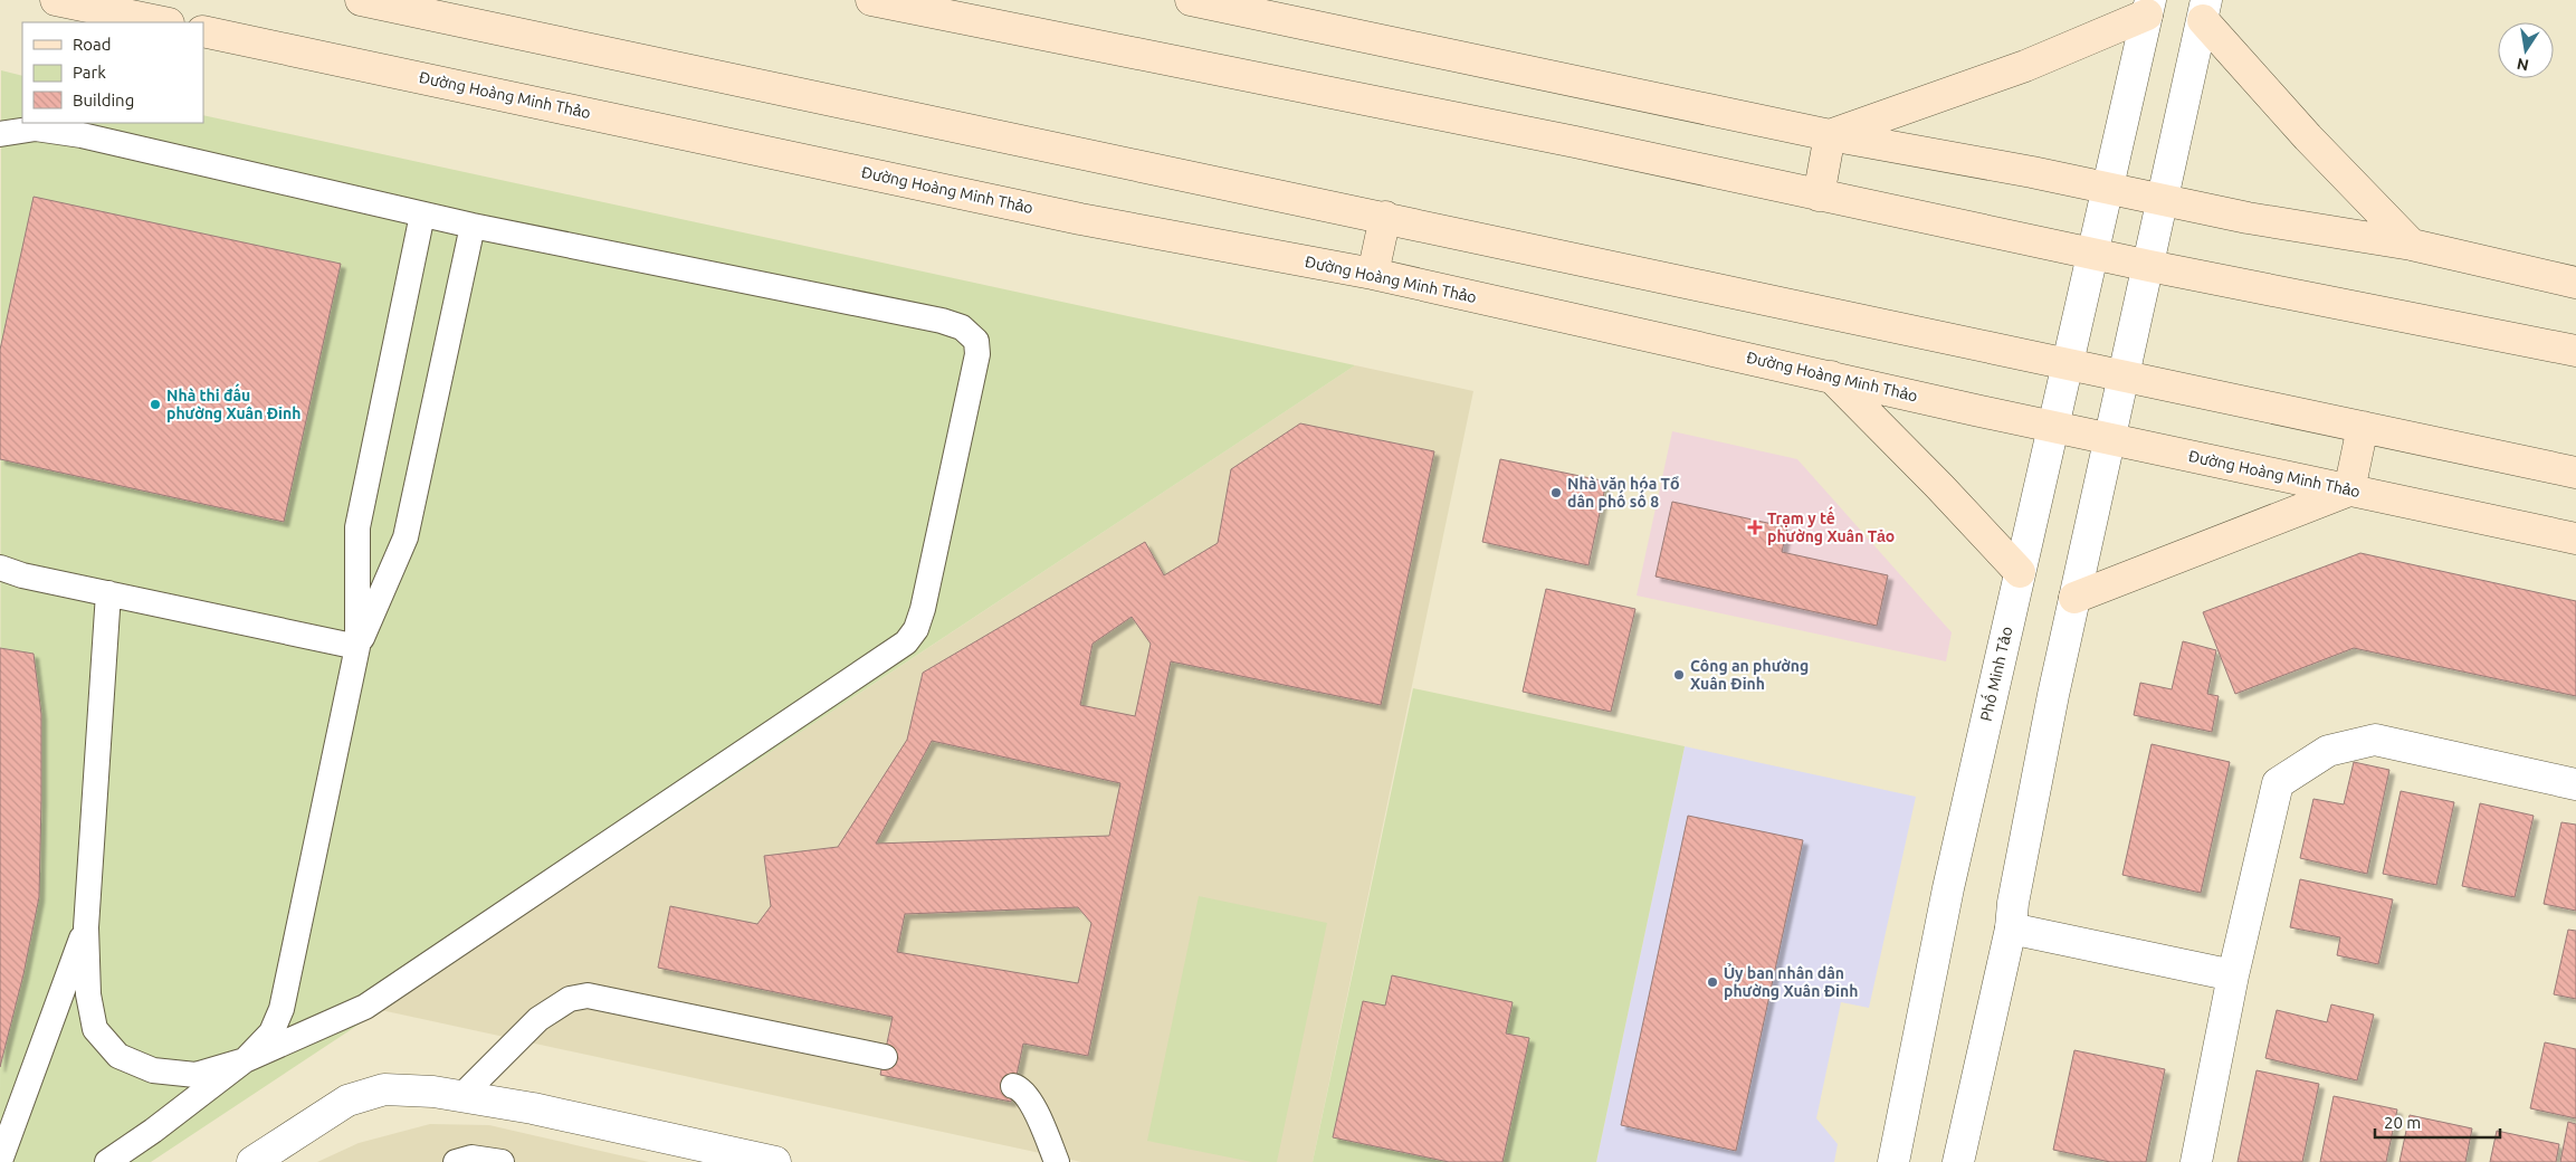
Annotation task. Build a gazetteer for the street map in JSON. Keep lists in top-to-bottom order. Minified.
{"streets":{"main road":["Đường Hoàng Minh Thảo"],"street":["Phố Minh Tảo"]},"places":{"other":["Nhà thi đấu phường Xuân Đỉnh","Nhà văn hóa Tổ dân phố số 8","Công an phường Xuân Đỉnh","Ủy ban nhân dân phường Xuân Đỉnh"],"health":["Trạm y tế phường Xuân Tảo"]},"legend":["Road","Park","Building"],"scale_bar":"20 m","north":"bottom"}
